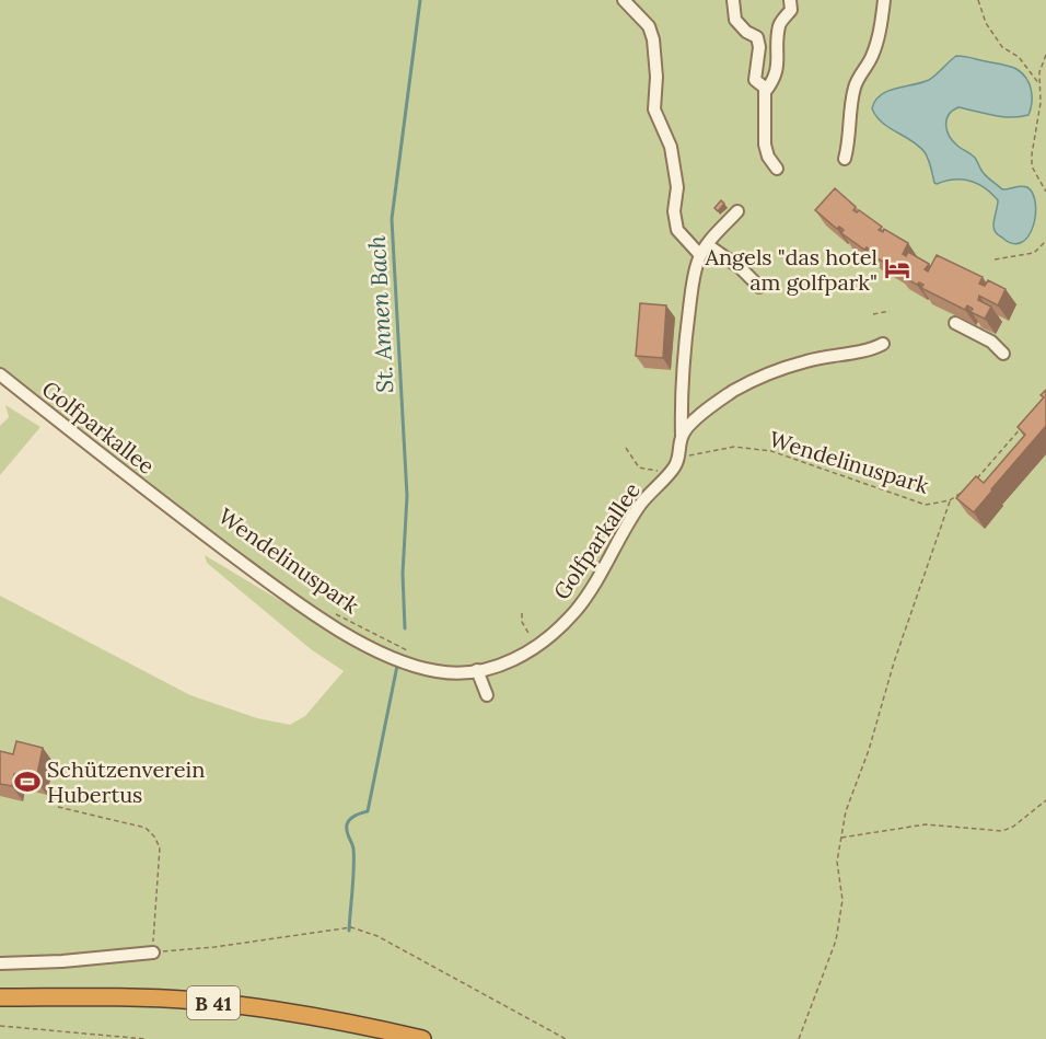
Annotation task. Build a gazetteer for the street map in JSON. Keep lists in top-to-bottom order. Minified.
{"streets":{"highway":["B 41"],"lane":["Golfparkallee"],"path":["Wendelinuspark"]},"crossings":[["Golfparkallee","Wendelinuspark"]],"water":["St. Annen Bach"],"places":{"hotel":["Angels \"das hotel am golfpark\""],"sports":["Schützenverein Hubertus"]}}
